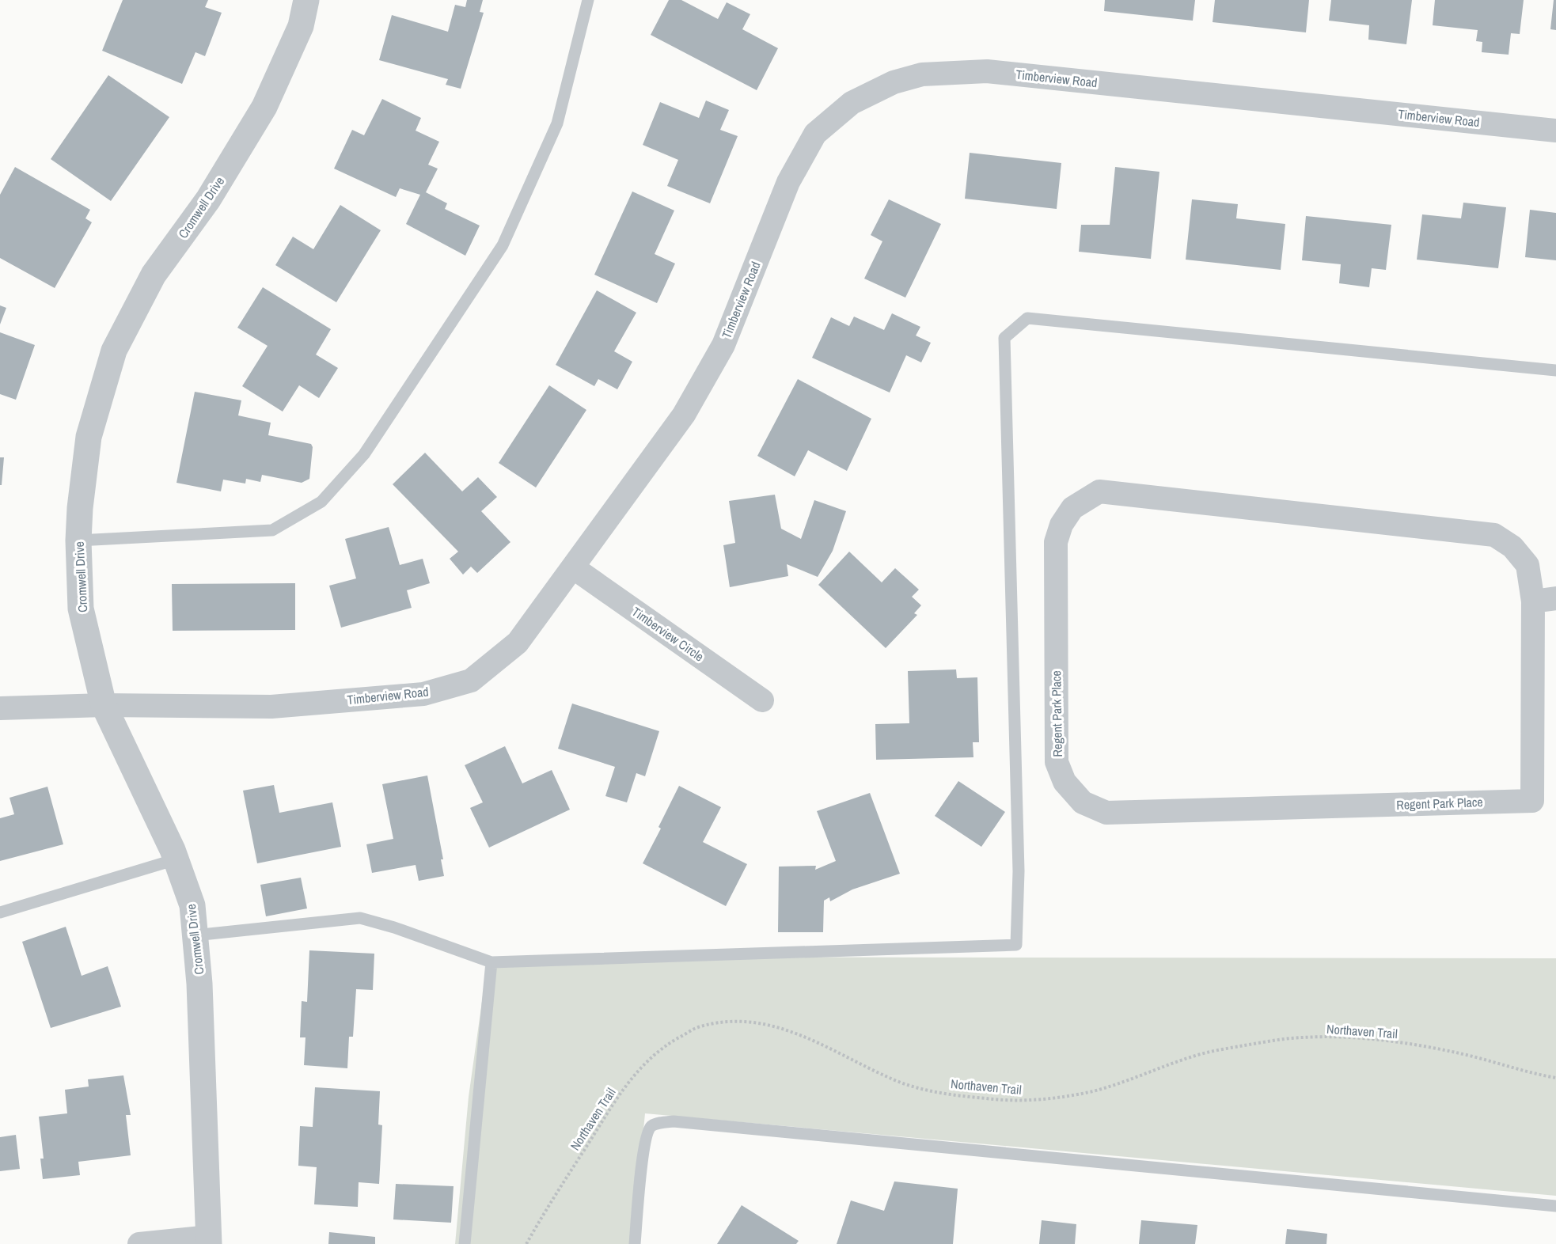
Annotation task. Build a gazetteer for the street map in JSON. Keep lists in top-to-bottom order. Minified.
{"streets":{"street":["Timberview Road","Cromwell Drive","Timberview Circle","Regent Park Place"],"path":["Northaven Trail"]},"crossings":[["Timberview Road","Cromwell Drive"],["Timberview Road","Timberview Circle"]]}
